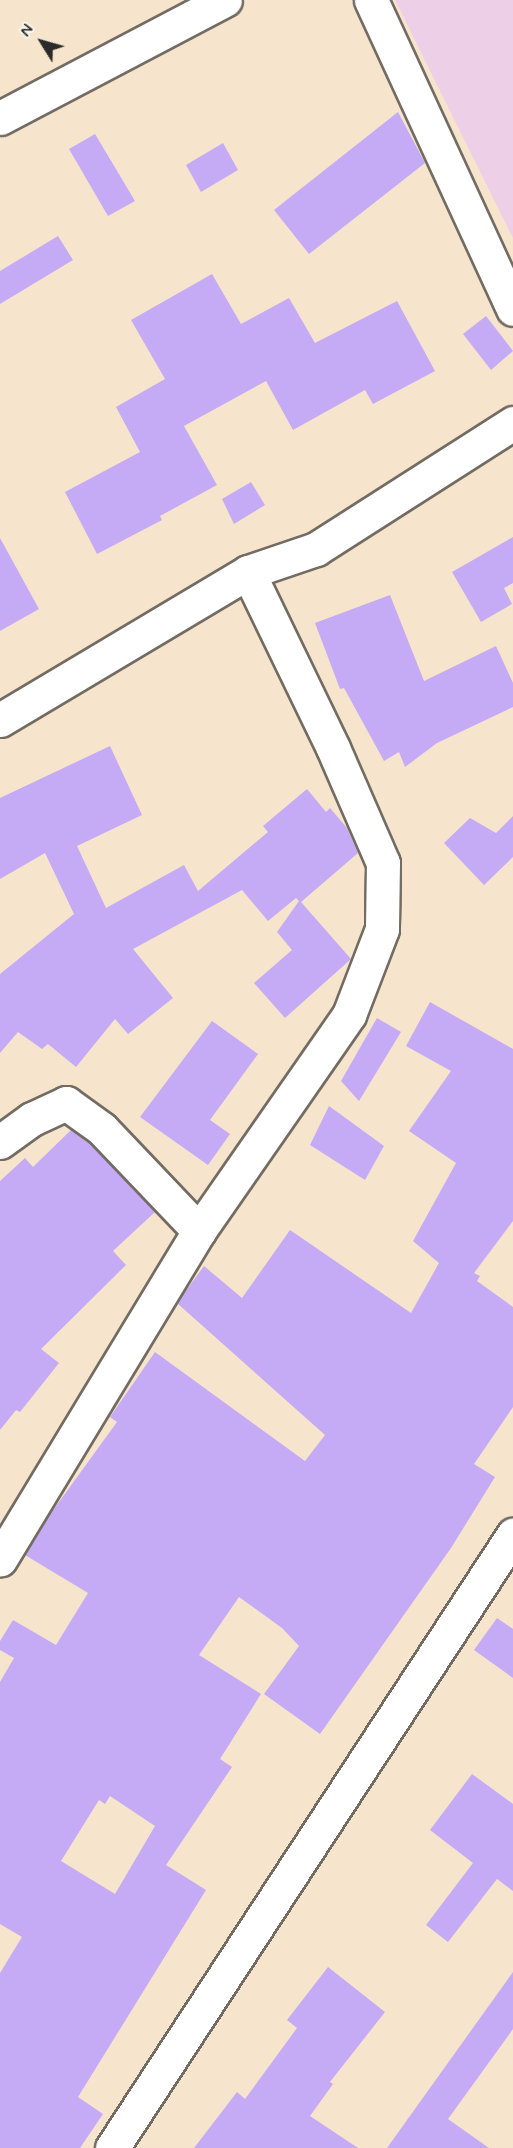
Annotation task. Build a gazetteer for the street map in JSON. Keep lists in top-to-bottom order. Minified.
{"north":"top left"}
